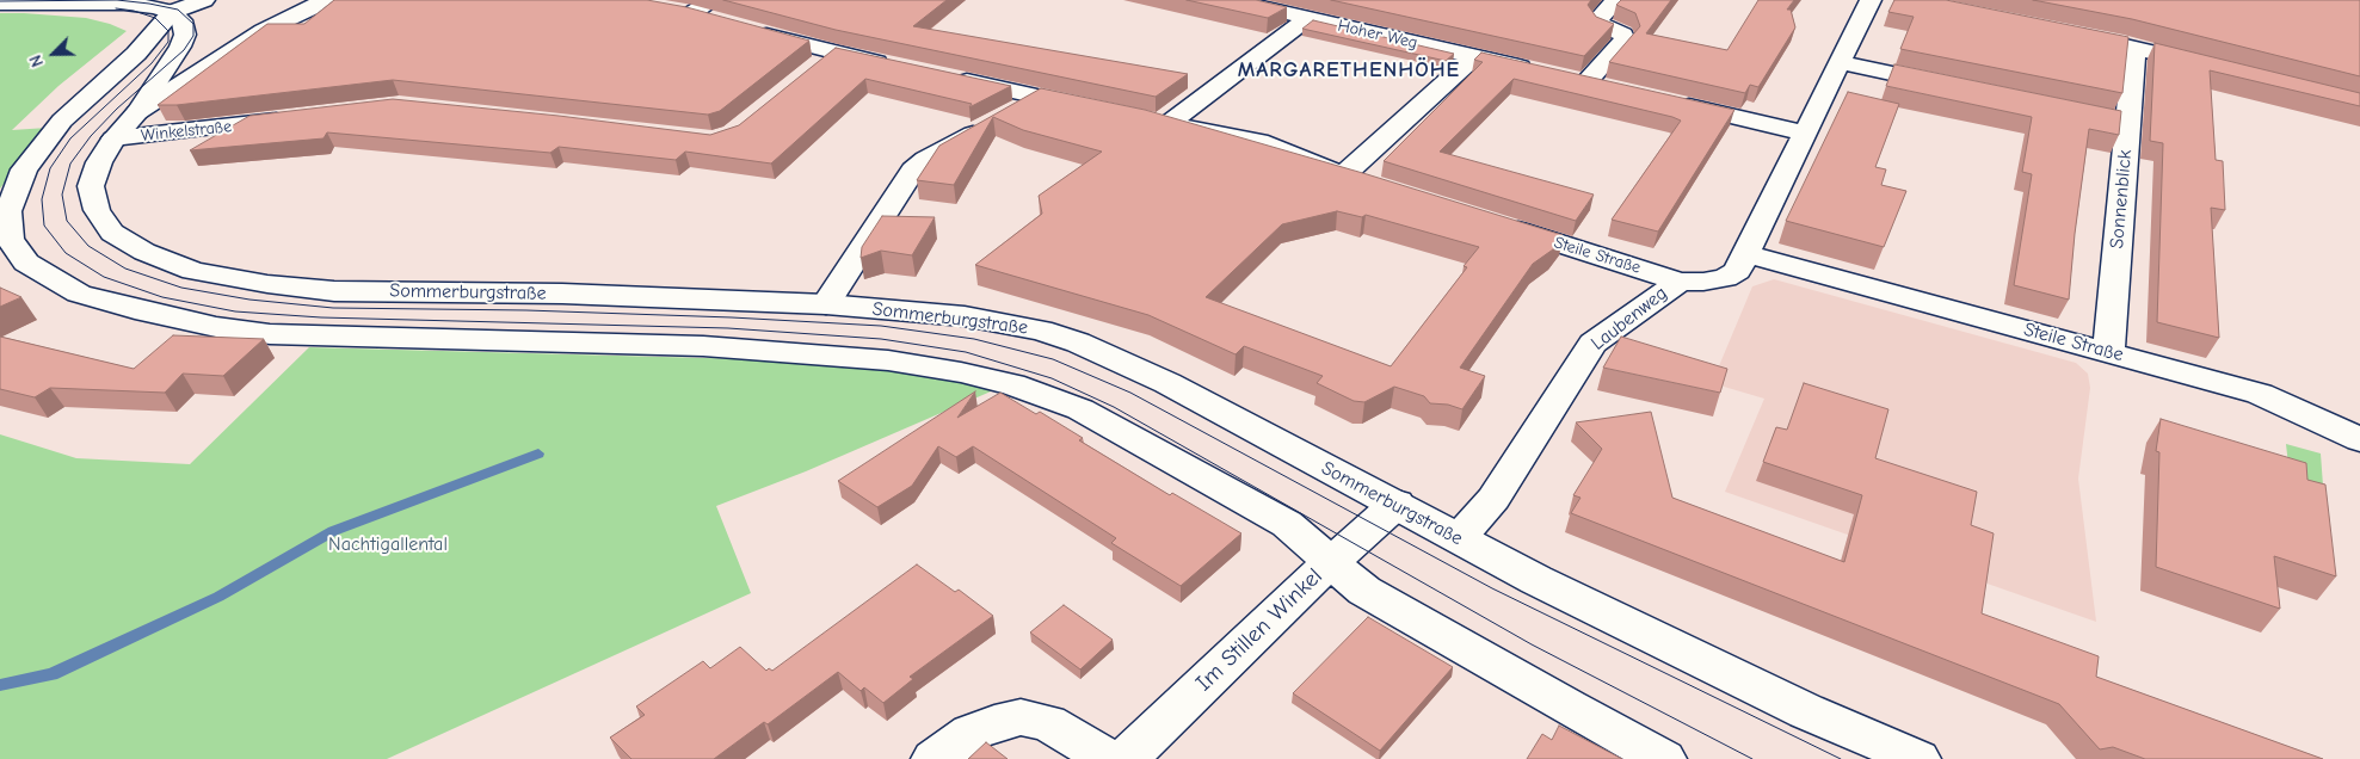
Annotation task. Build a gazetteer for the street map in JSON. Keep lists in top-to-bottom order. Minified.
{"streets":{"street":["Hoher Weg","Winkelstraße","Sonnenblick","Steile Straße","Sommerburgstraße","Laubenweg","Im Stillen Winkel"]},"crossings":[["Winkelstraße","Sommerburgstraße"],["Sonnenblick","Steile Straße"],["Steile Straße","Laubenweg"],["Sommerburgstraße","Laubenweg"],["Sommerburgstraße","Im Stillen Winkel"]],"districts":["MARGARETHENHÖHE"],"parks":["Nachtigallental"],"north":"bottom left"}
